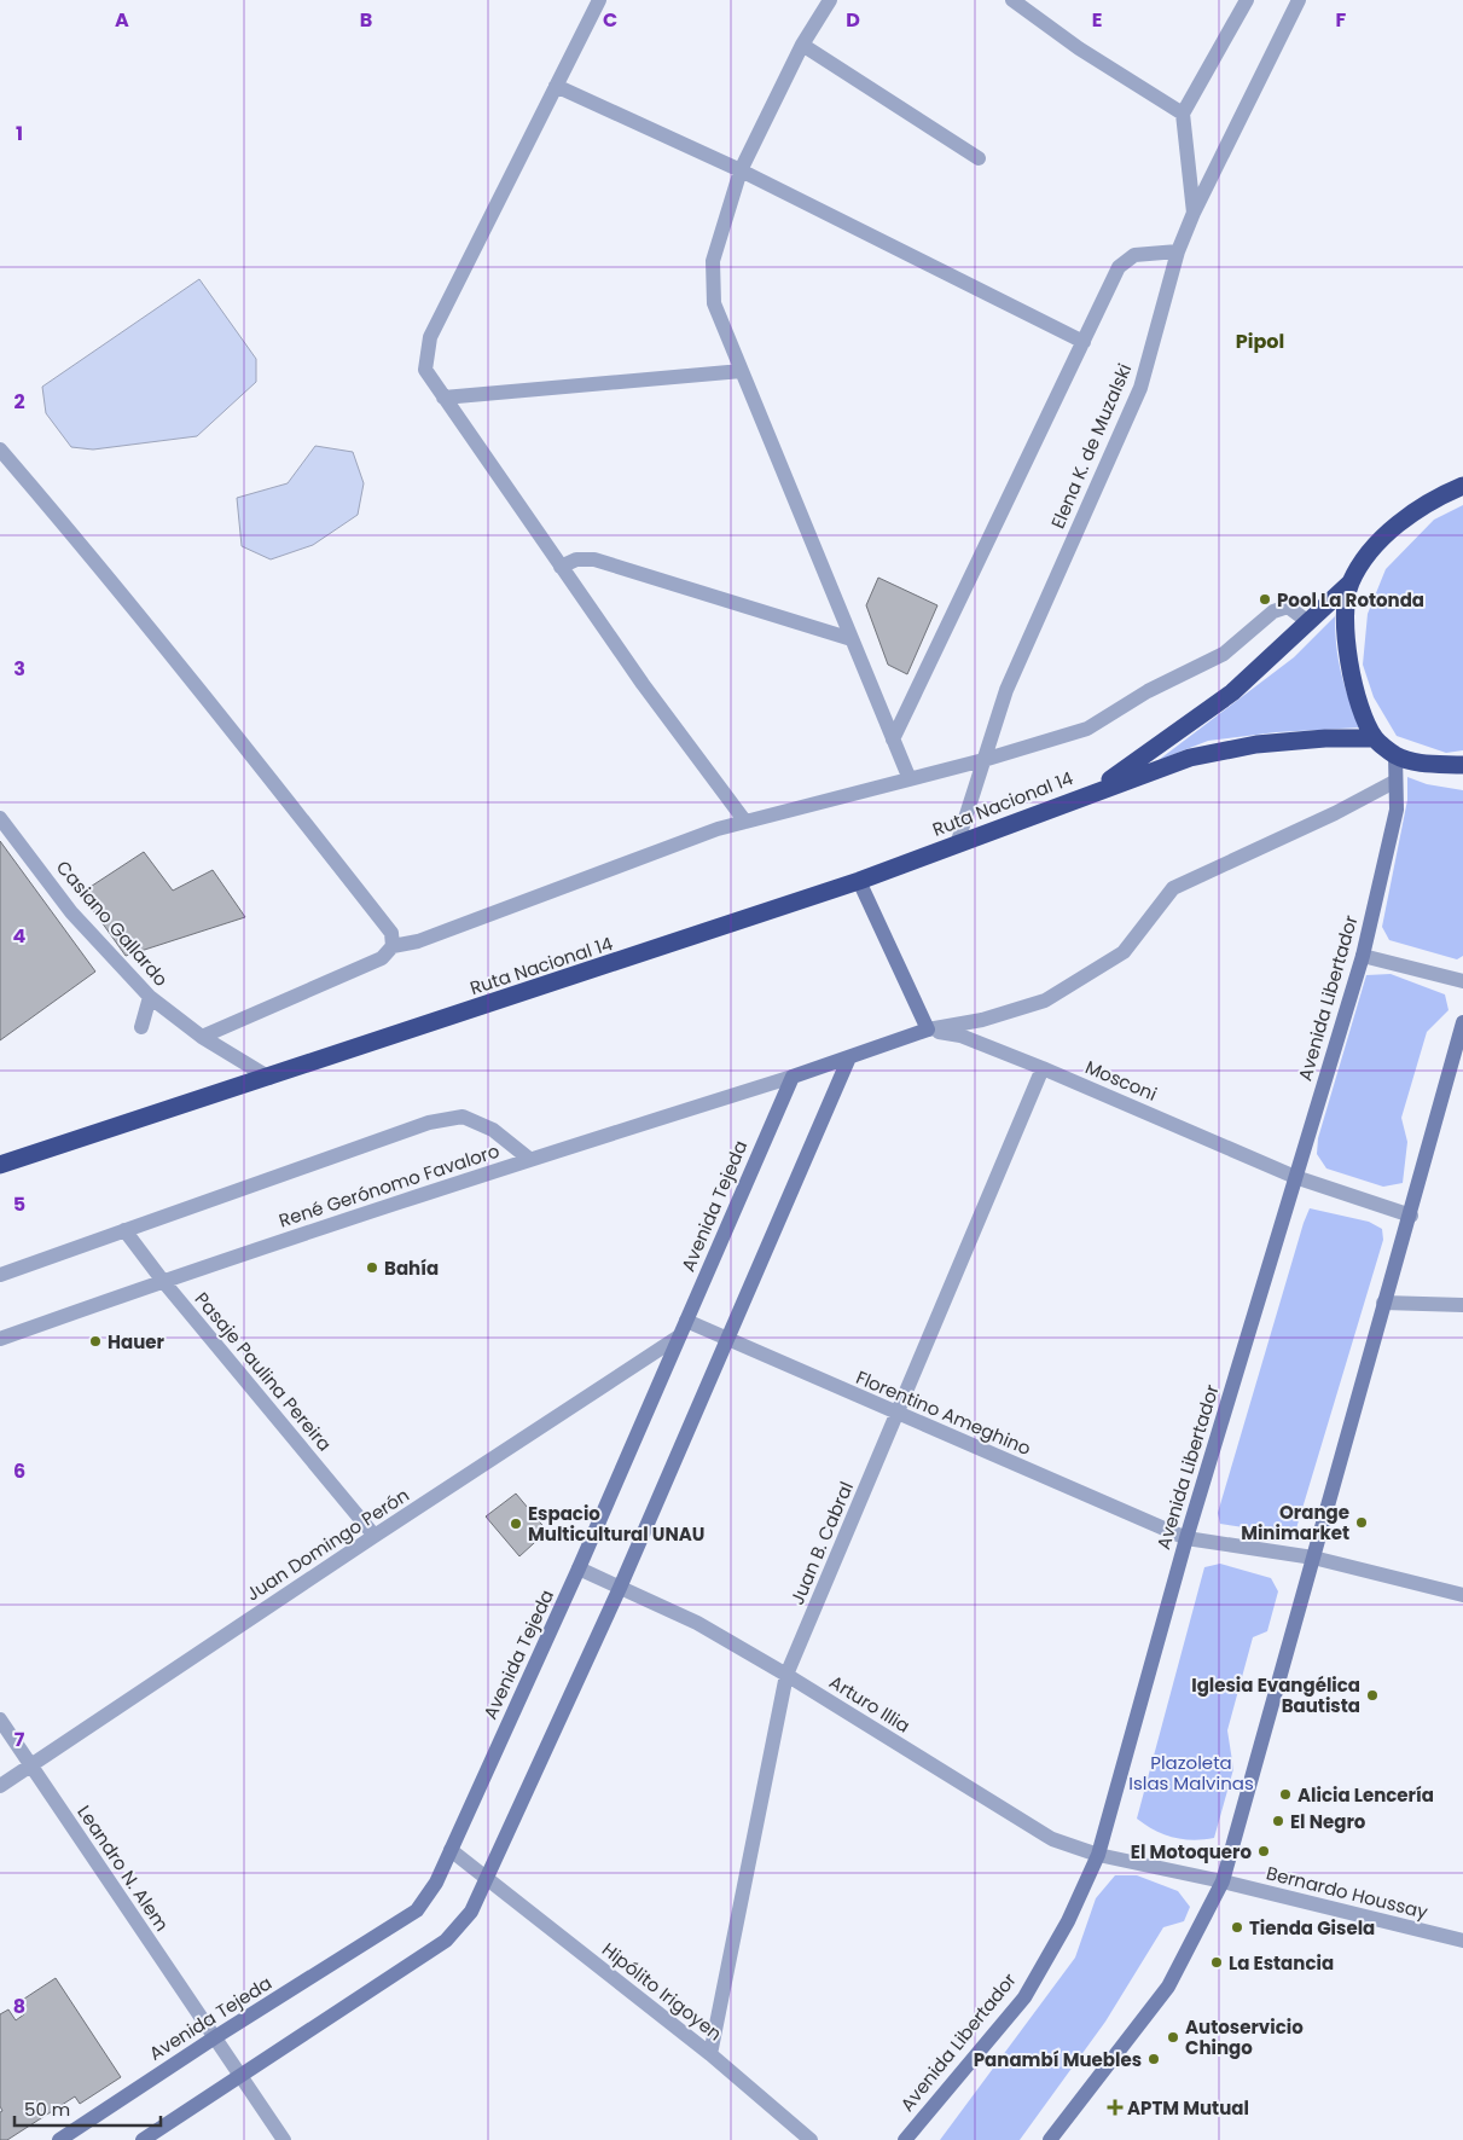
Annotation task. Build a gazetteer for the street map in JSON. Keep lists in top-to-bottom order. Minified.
{"streets":{"highway":["Ruta Nacional 14"],"main road":["Avenida Libertador","Avenida Tejeda"],"street":["Elena K. de Muzalski","Casiano Gallardo","Mosconi","René Gerónomo Favaloro","Pasaje Paulina Pereira","Florentino Ameghino","Juan B. Cabral","Juan Domingo Perón","Arturo Illia","Leandro N. Alem","Bernardo Houssay","Hipólito Irigoyen"]},"crossings":[["Elena K. de Muzalski","Ruta Nacional 14"],["Ruta Nacional 14","Casiano Gallardo"],["Ruta Nacional 14","Avenida Libertador"],["Avenida Libertador","Mosconi"],["Avenida Libertador","Florentino Ameghino"],["Avenida Libertador","Arturo Illia"],["Mosconi","Juan B. Cabral"],["René Gerónomo Favaloro","Avenida Tejeda"],["René Gerónomo Favaloro","Pasaje Paulina Pereira"],["Avenida Tejeda","Florentino Ameghino"],["Avenida Tejeda","Juan Domingo Perón"],["Avenida Tejeda","Arturo Illia"],["Avenida Tejeda","Leandro N. Alem"],["Avenida Tejeda","Hipólito Irigoyen"],["Pasaje Paulina Pereira","Juan Domingo Perón"],["Florentino Ameghino","Juan B. Cabral"],["Juan B. Cabral","Arturo Illia"],["Juan B. Cabral","Hipólito Irigoyen"],["Juan Domingo Perón","Leandro N. Alem"],["Arturo Illia","Bernardo Houssay"]],"districts":["Pipol"],"parks":["Plazoleta Islas Malvinas"],"places":{"other":["Pool La Rotonda","Bahía","Hauer","Orange Minimarket","Espacio Multicultural UNAU","Iglesia Evangélica Bautista","Alicia Lencería","El Negro","El Motoquero","Tienda Gisela","La Estancia","Autoservicio Chingo","Panambí Muebles"],"health":["APTM Mutual"]},"scale_bar":"50 m","grid":{"columns":["A","B","C","D","E","F"],"rows":["1","2","3","4","5","6","7","8"]}}
